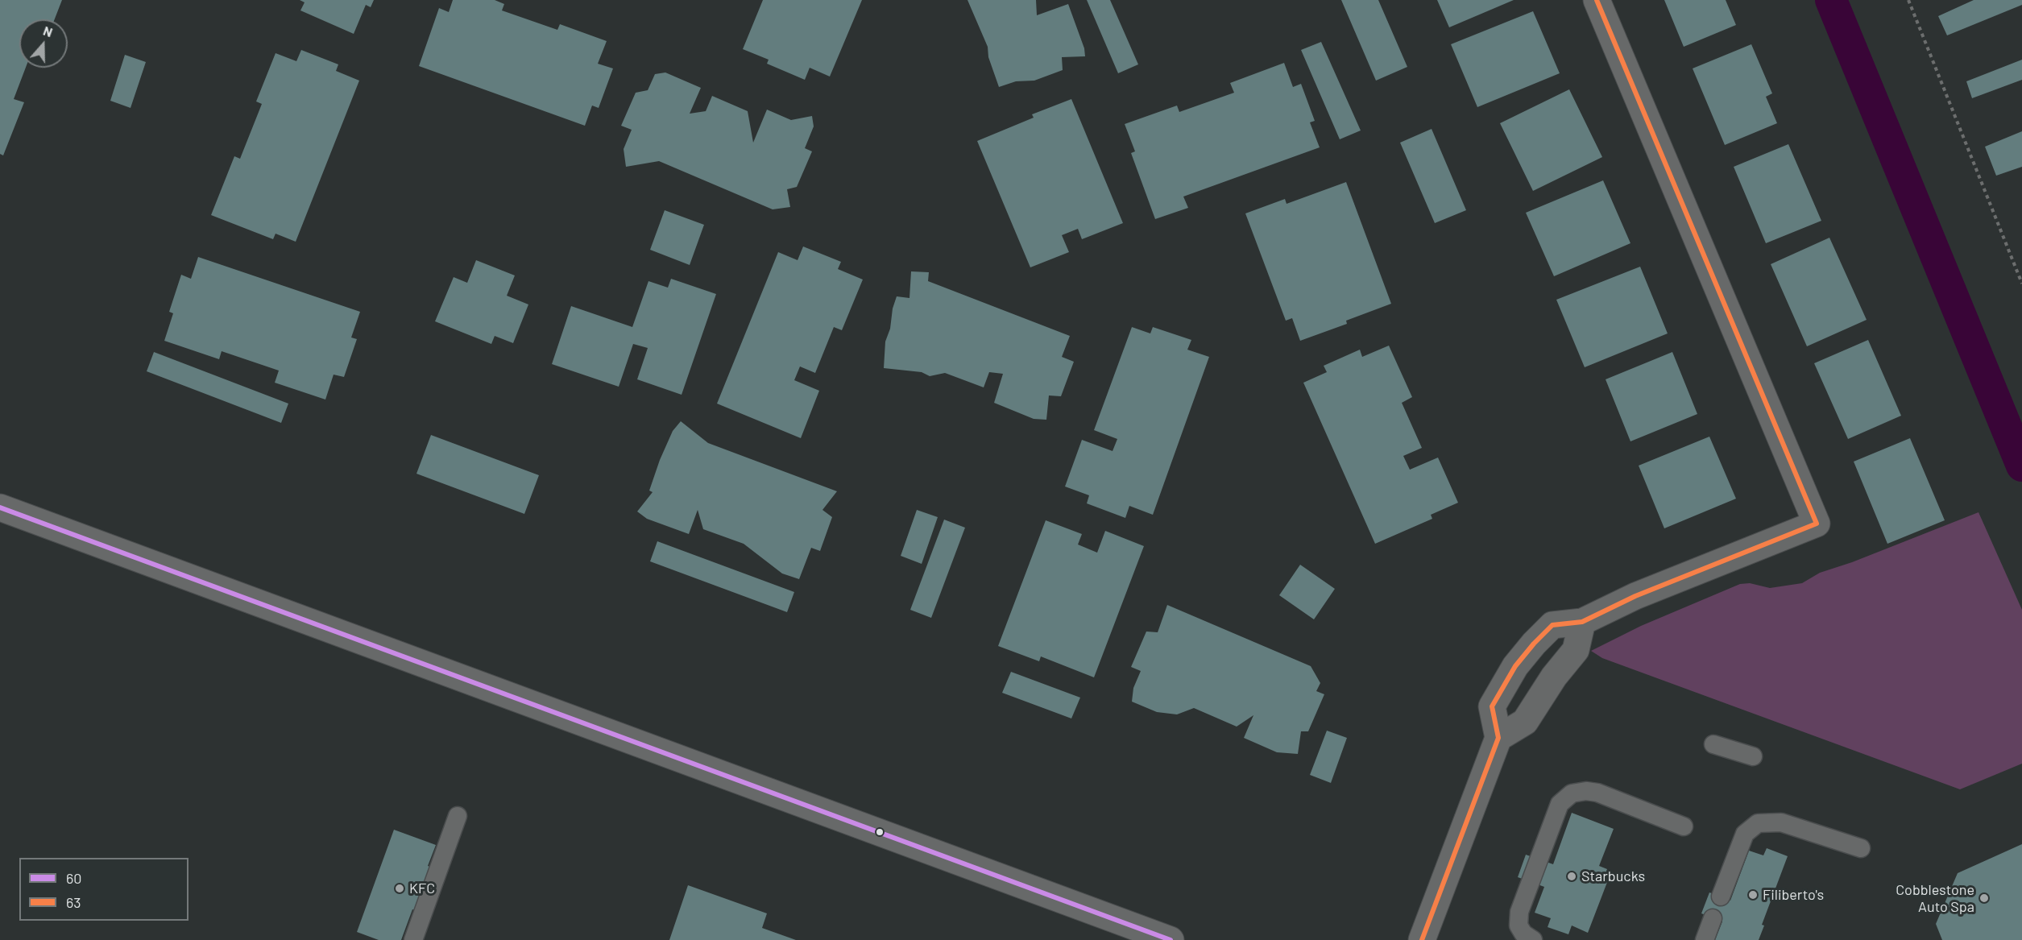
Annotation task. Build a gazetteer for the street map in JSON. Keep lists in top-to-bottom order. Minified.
{"places":["Starbucks","KFC","Filiberto's","Cobblestone Auto Spa"],"lines":["transit line 63","transit line 60"],"legend":["60","63"],"north":"top"}
